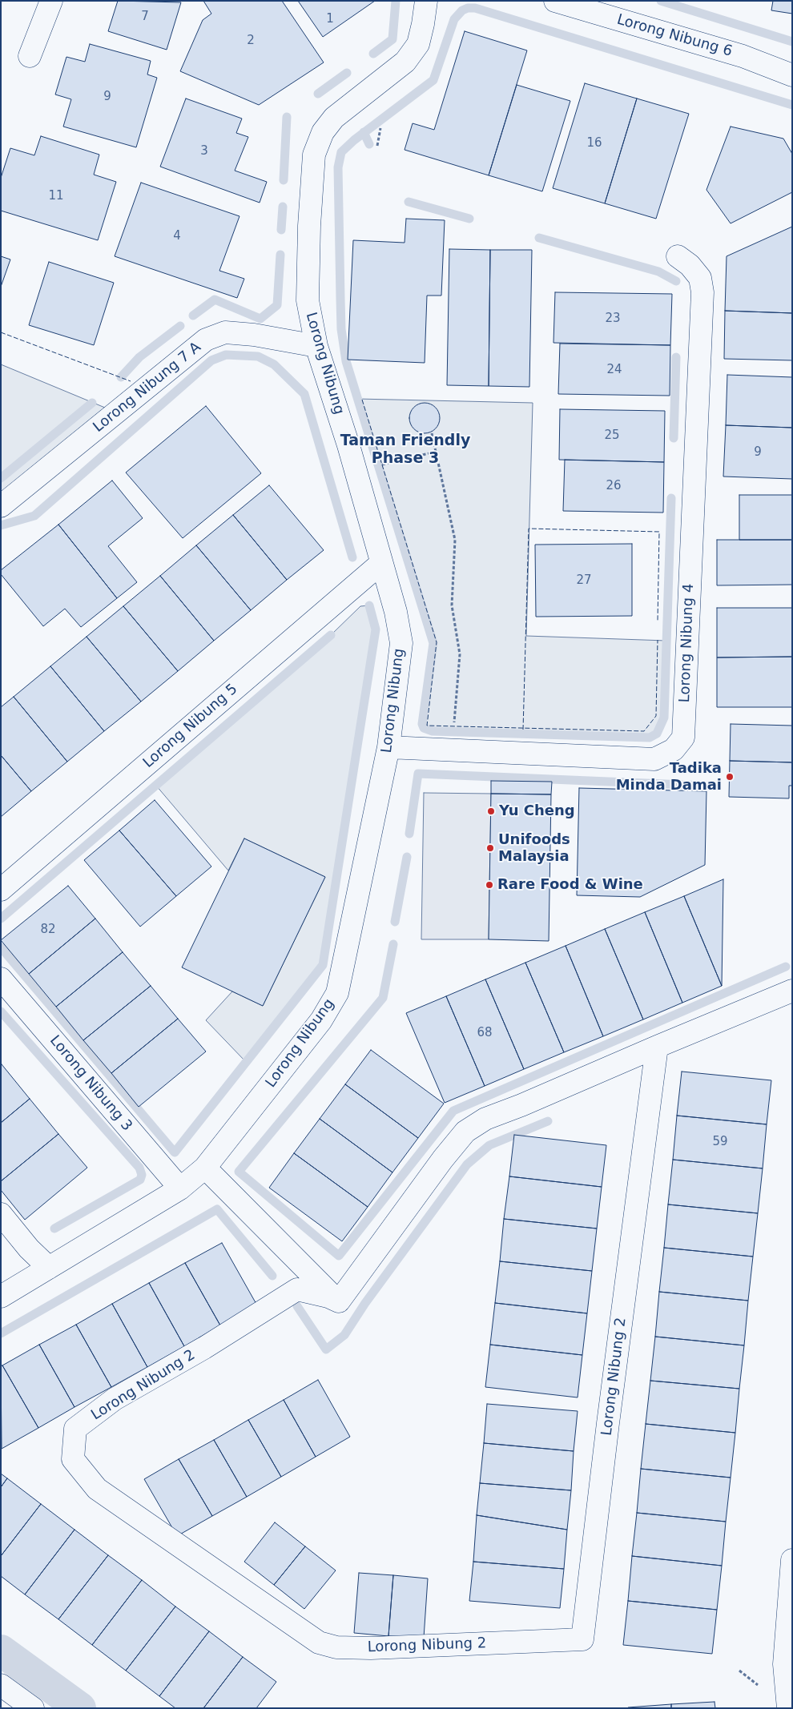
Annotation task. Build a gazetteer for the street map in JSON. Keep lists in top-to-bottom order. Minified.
{"streets":{"street":["Lorong Nibung 6","Lorong Nibung","Lorong Nibung 7 A","Lorong Nibung 4","Lorong Nibung 5","Lorong Nibung 3","Lorong Nibung 2"]},"crossings":[["Lorong Nibung","Lorong Nibung 7 A"],["Lorong Nibung","Lorong Nibung 4"],["Lorong Nibung","Lorong Nibung 5"],["Lorong Nibung","Lorong Nibung 3"]],"districts":["Taman Friendly Phase 3"],"places":["Tadika Minda Damai","Yu Cheng","Unifoods Malaysia","Rare Food & Wine"],"house_numbers":["7","1","2","9","16","3","11","4","23","24","25","9","26","27","82","68","59"]}
